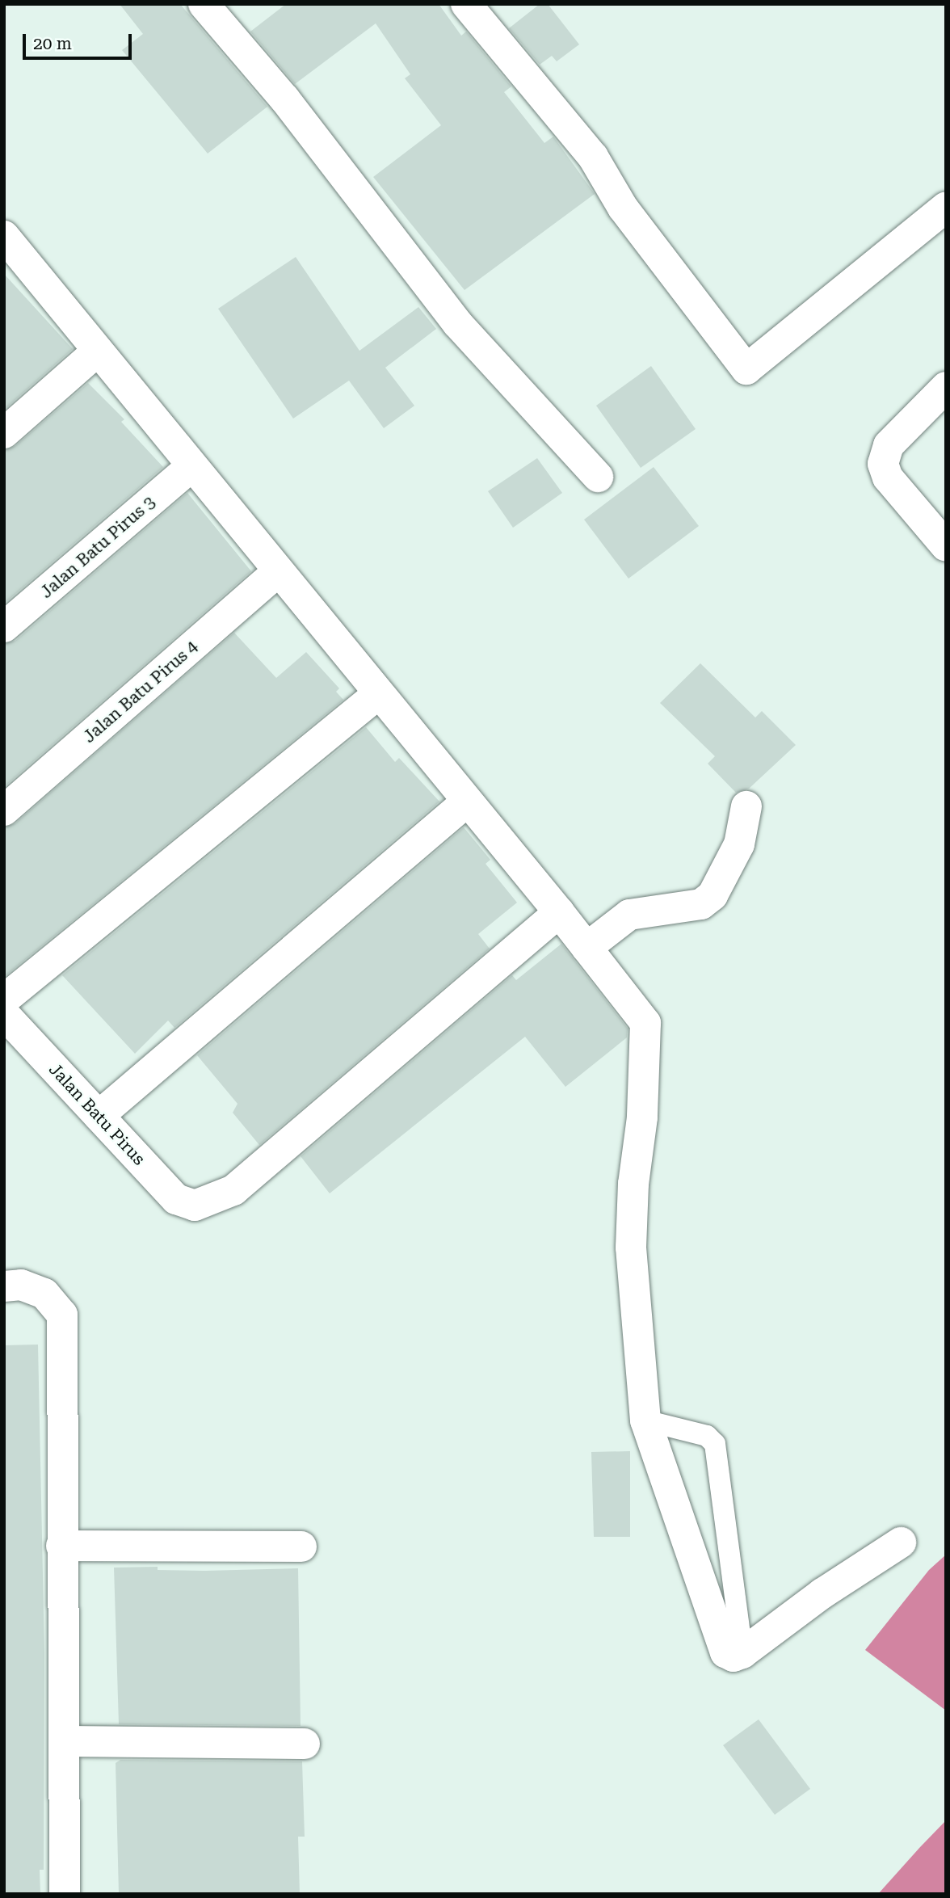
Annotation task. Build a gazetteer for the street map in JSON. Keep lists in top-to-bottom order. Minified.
{"streets":{"street":["Jalan Batu Pirus 3","Jalan Batu Pirus 4","Jalan Batu Pirus"]},"scale_bar":"20 m"}
